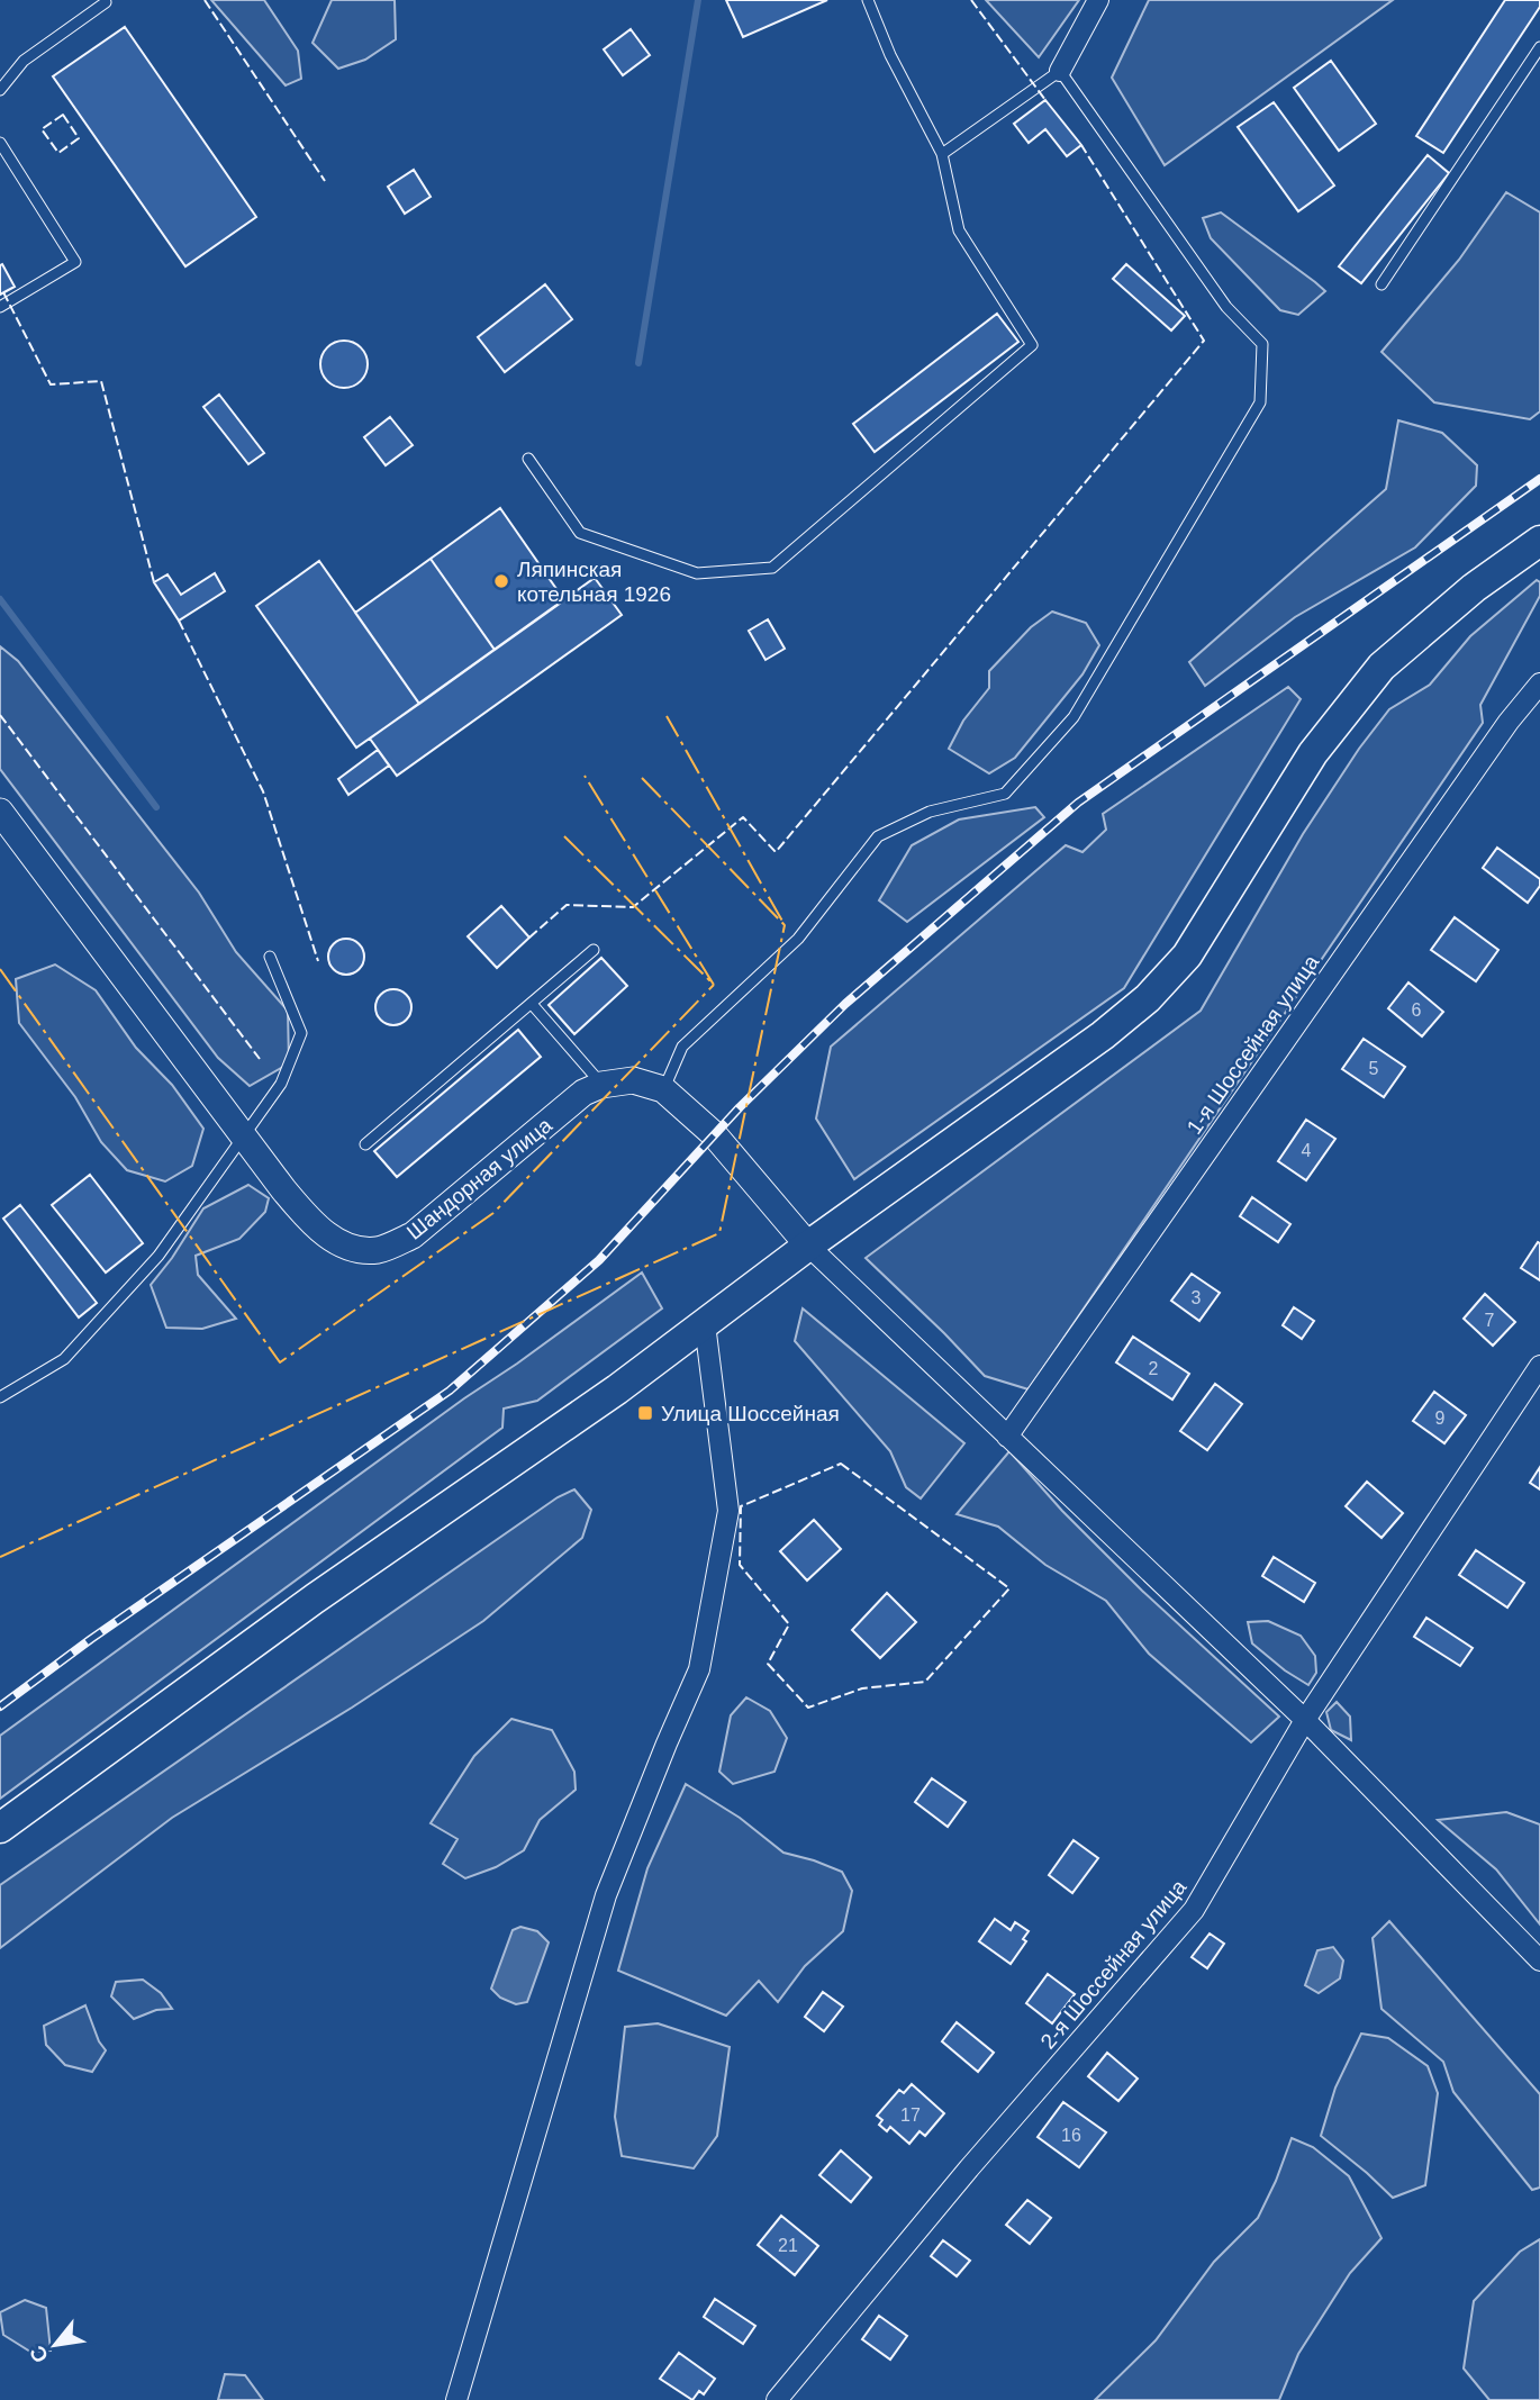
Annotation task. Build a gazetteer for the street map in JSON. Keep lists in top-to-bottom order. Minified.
{"streets":{"street":["1-я Шоссейная улица","Шандорная улица","2-я Шоссейная улица"]},"places":{"other":["Ляпинская котельная 1926"],"transit":["Улица Шоссейная"]},"house_numbers":["6","5","4","3","7","2","9","17","16","21"],"north":"bottom left"}
